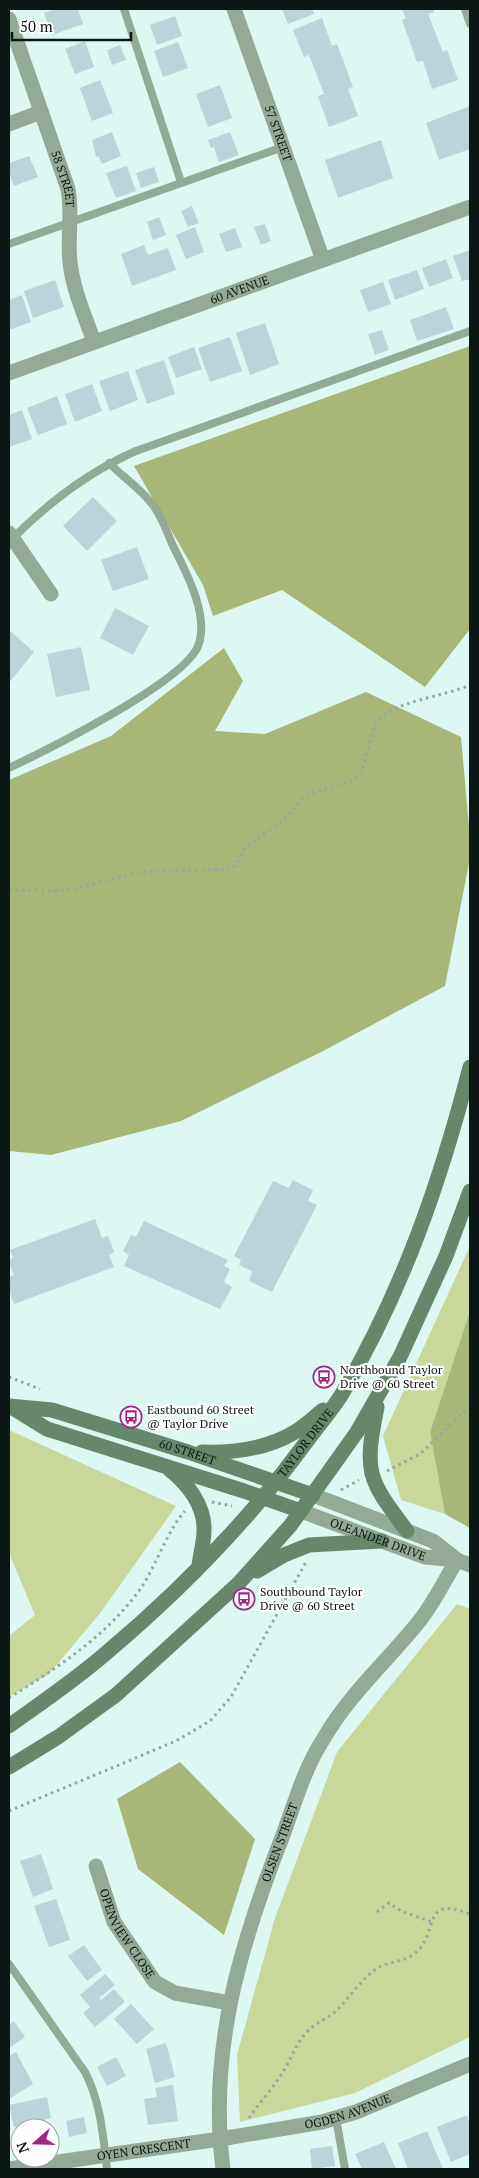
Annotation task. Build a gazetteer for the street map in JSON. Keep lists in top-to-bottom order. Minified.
{"streets":{"main road":["TAYLOR DRIVE","60 STREET"],"street":["57 STREET","58 STREET","60 AVENUE","OLEANDER DRIVE","OLSEN STREET","OPENVIEW CLOSE","OGDEN AVENUE","OYEN CRESCENT"]},"crossings":[["57 STREET","60 AVENUE"],["58 STREET","60 AVENUE"],["TAYLOR DRIVE","60 STREET"],["60 STREET","OLEANDER DRIVE"],["OLEANDER DRIVE","OLSEN STREET"],["OLSEN STREET","OPENVIEW CLOSE"],["OLSEN STREET","OGDEN AVENUE"],["OLSEN STREET","OYEN CRESCENT"],["OGDEN AVENUE","OYEN CRESCENT"]],"places":{"bus stop":["Northbound Taylor Drive @ 60 Street","Eastbound 60 Street @ Taylor Drive","Southbound Taylor Drive @ 60 Street"]},"scale_bar":"50 m","north":"left"}
